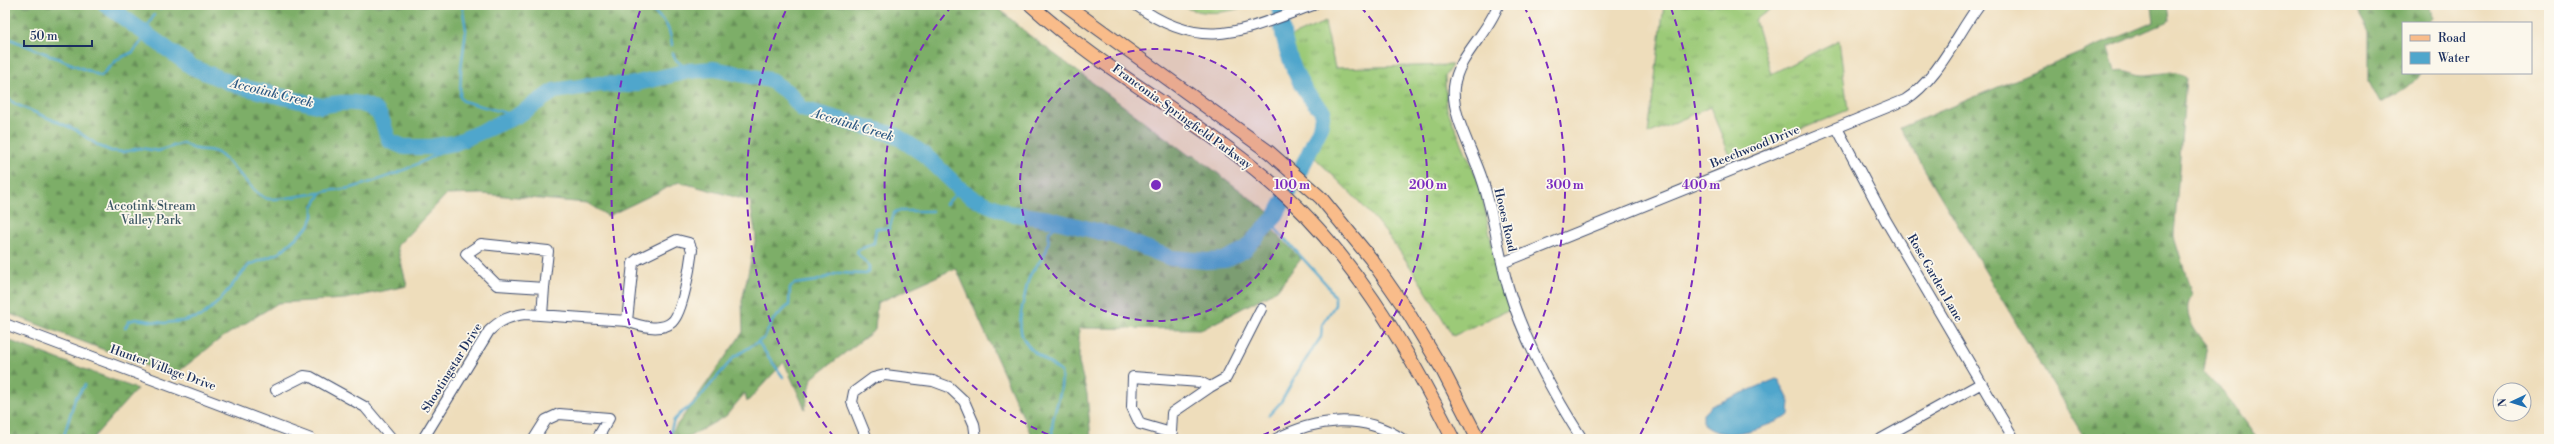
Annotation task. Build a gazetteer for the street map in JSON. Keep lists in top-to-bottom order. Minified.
{"streets":{"main road":["Franconia-Springfield Parkway"],"street":["Beechwood Drive","Hooes Road","Rose Garden Lane","Hunter Village Drive","Shootingstar Drive"]},"crossings":[["Beechwood Drive","Hooes Road"],["Beechwood Drive","Rose Garden Lane"]],"water":["Accotink Creek"],"parks":["Accotink Stream Valley Park"],"legend":["Road","Water"],"scale_bar":"50 m","north":"left","rings":["100 m","200 m","300 m","400 m"]}
